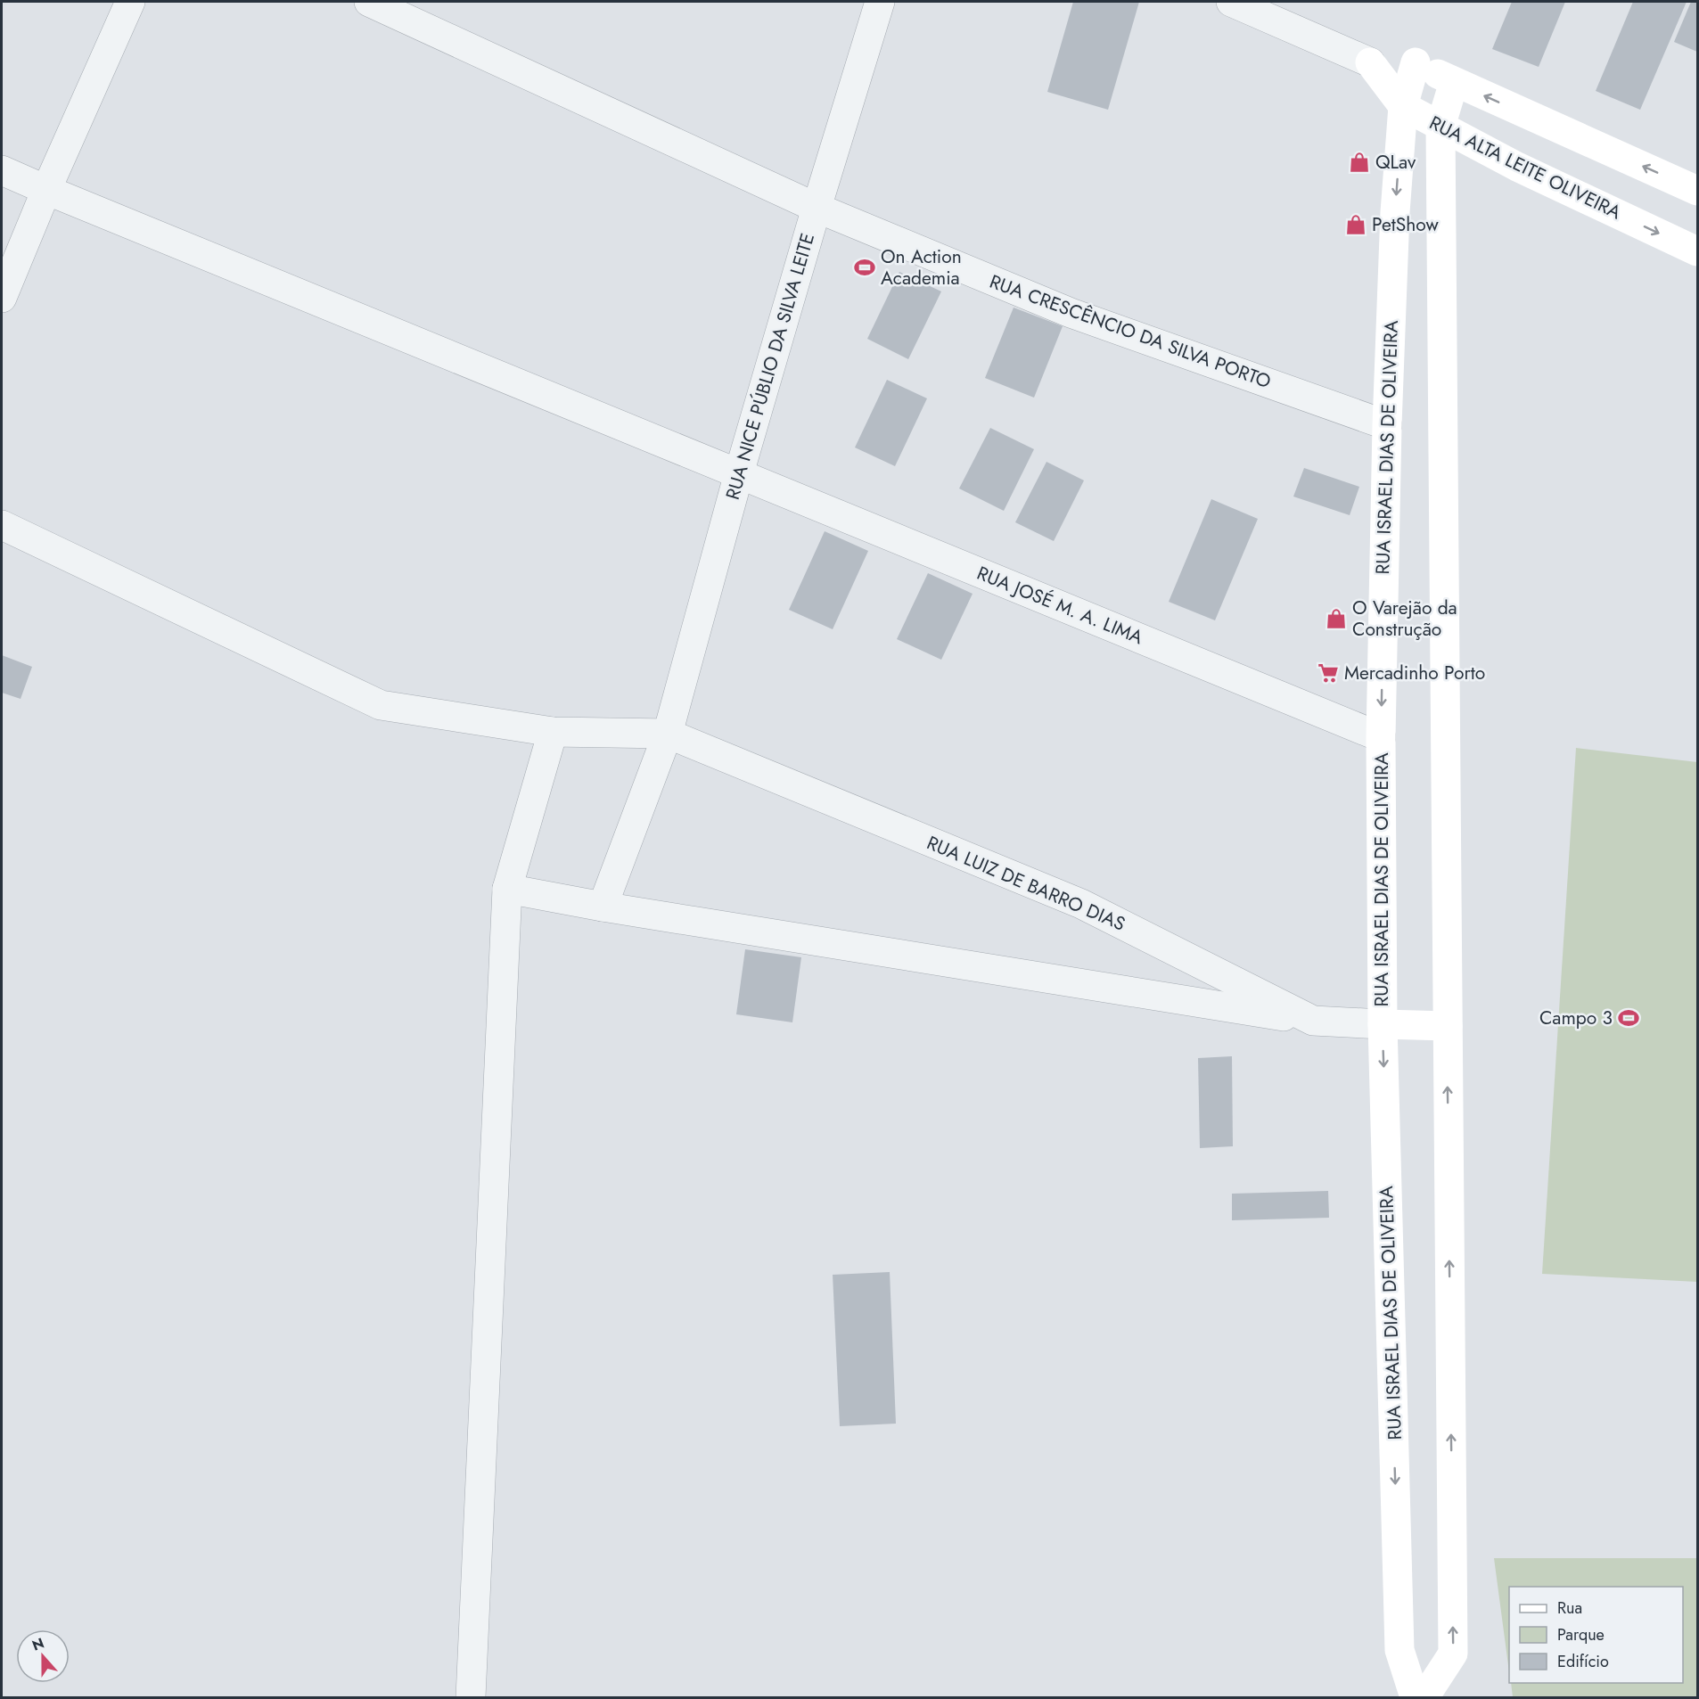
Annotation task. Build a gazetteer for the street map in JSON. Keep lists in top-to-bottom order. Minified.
{"streets":{"main road":["RUA ALTA LEITE OLIVEIRA","RUA ISRAEL DIAS DE OLIVEIRA"],"street":["RUA CRESCÊNCIO DA SILVA PORTO","RUA NICE PÚBLIO DA SILVA LEITE","RUA JOSÉ M. A. LIMA","RUA LUIZ DE BARRO DIAS"]},"crossings":[["RUA ALTA LEITE OLIVEIRA","RUA ISRAEL DIAS DE OLIVEIRA"],["RUA CRESCÊNCIO DA SILVA PORTO","RUA NICE PÚBLIO DA SILVA LEITE"],["RUA CRESCÊNCIO DA SILVA PORTO","RUA ISRAEL DIAS DE OLIVEIRA"],["RUA NICE PÚBLIO DA SILVA LEITE","RUA JOSÉ M. A. LIMA"],["RUA NICE PÚBLIO DA SILVA LEITE","RUA LUIZ DE BARRO DIAS"],["RUA ISRAEL DIAS DE OLIVEIRA","RUA JOSÉ M. A. LIMA"],["RUA ISRAEL DIAS DE OLIVEIRA","RUA LUIZ DE BARRO DIAS"]],"places":{"shop":["QLav","PetShow","O Varejão da Construção"],"sports":["On Action Academia","Campo 3"],"supermarket":["Mercadinho Porto"]},"legend":["Rua","Parque","Edifício"],"north":"top"}
